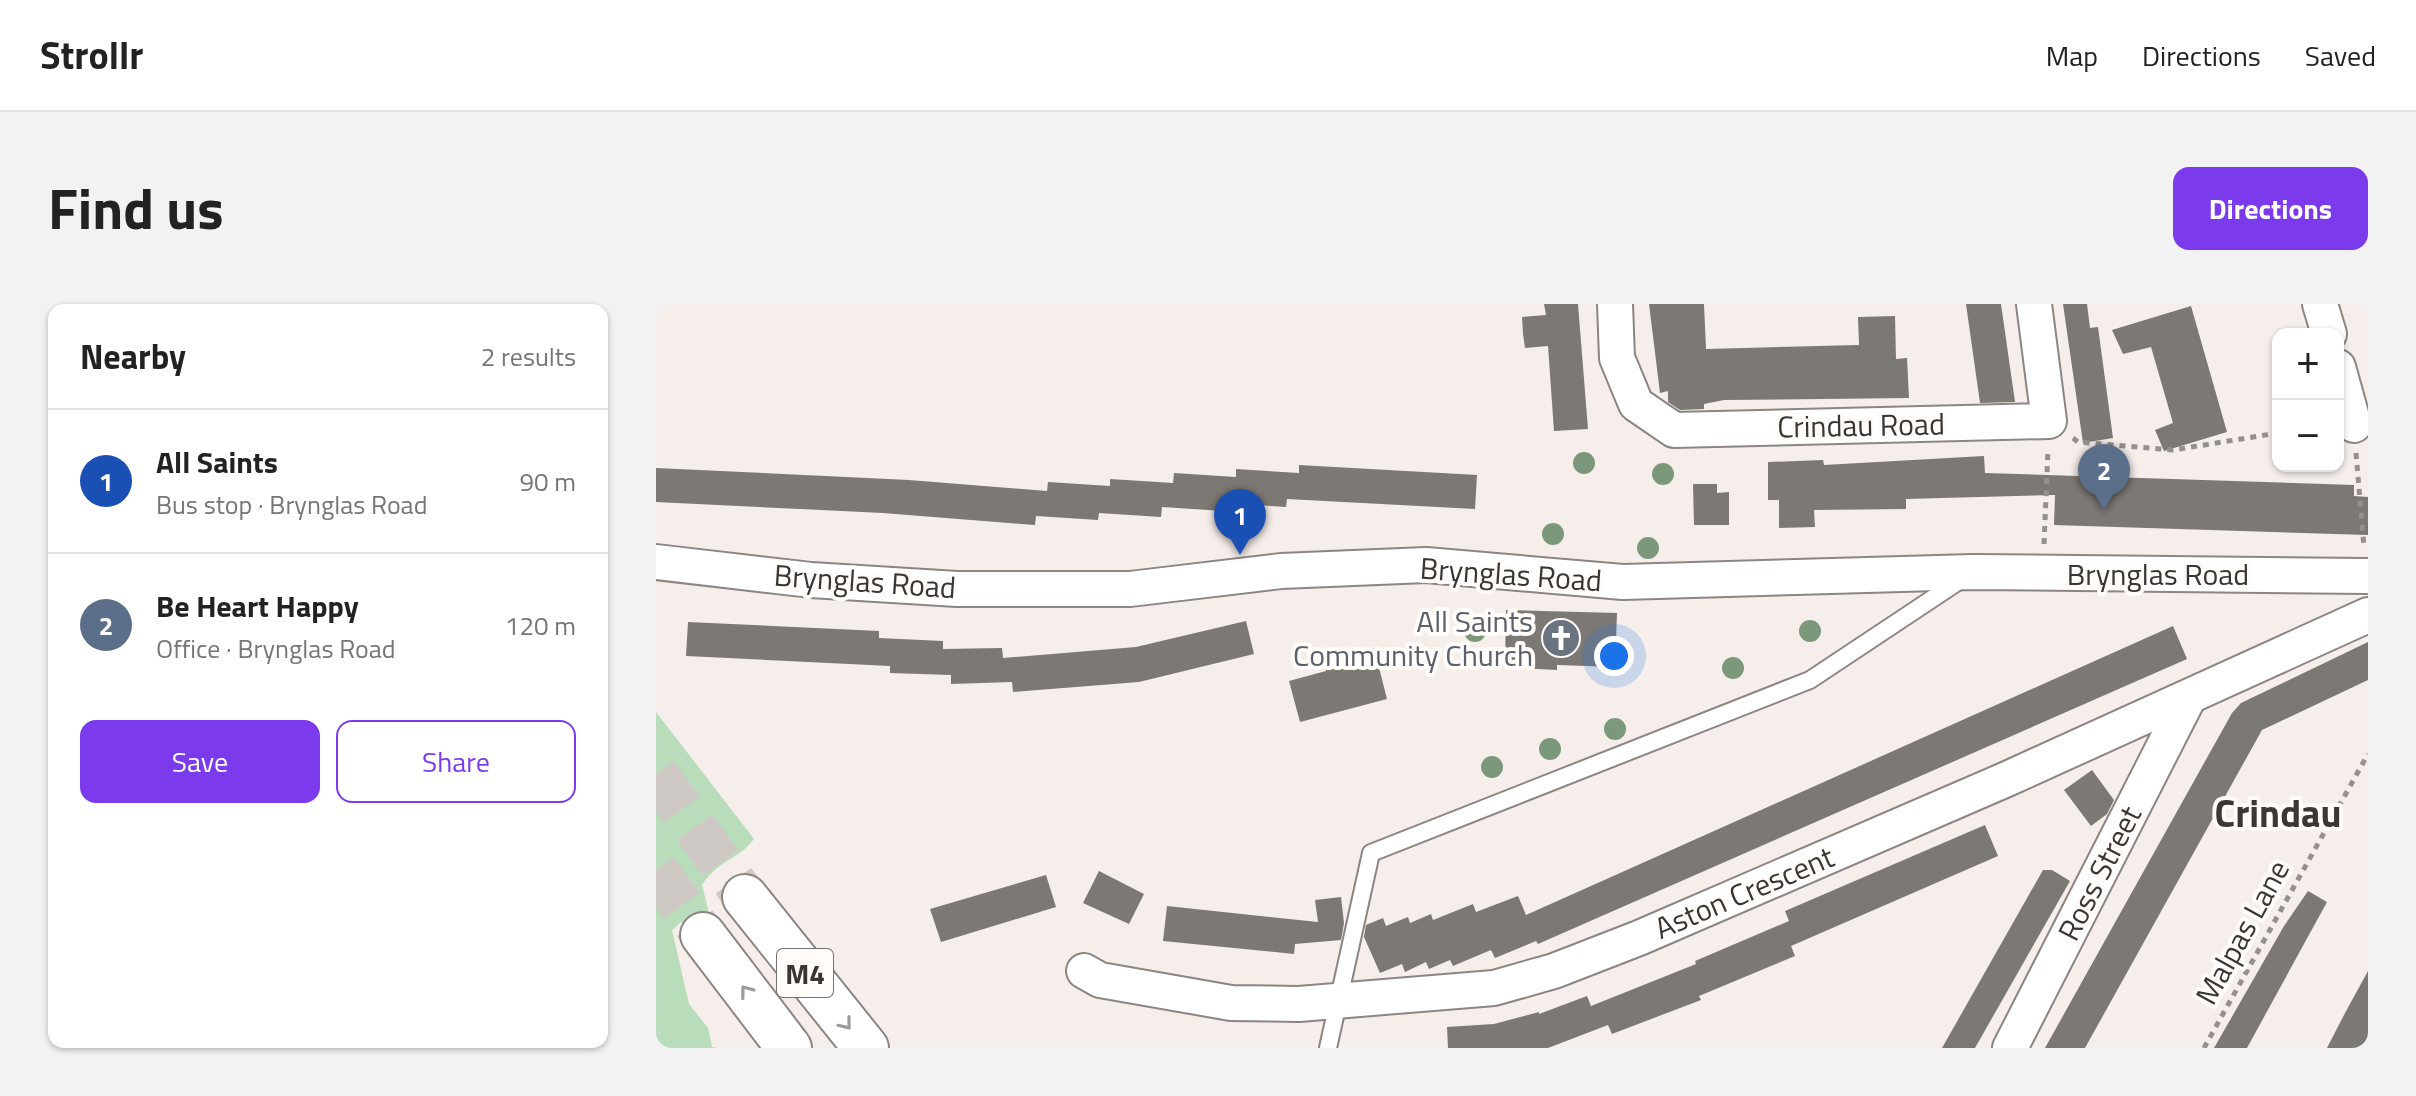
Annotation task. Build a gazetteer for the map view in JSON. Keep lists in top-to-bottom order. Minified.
{"streets":{"highway":["M4"],"street":["Crindau Road","Brynglas Road","Ross Street","Aston Crescent"],"path":["Malpas Lane"]},"crossings":[["Ross Street","Aston Crescent"]],"districts":["Crindau"],"places":{"church":["All Saints Community Church"]},"page":{"header":"Strollr","nav":["Map","Directions","Saved"],"title":"Find us","buttons":["Directions",["Save","Share"]],"heading":["Nearby","2 results"],"map_buttons":["+","−"],"list":[{"mark":"1","name":"All Saints","note":"Bus stop · Brynglas Road","value":"90 m"},{"mark":"2","name":"Be Heart Happy","note":"Office · Brynglas Road","value":"120 m"}],"pins":["2","1"]}}
